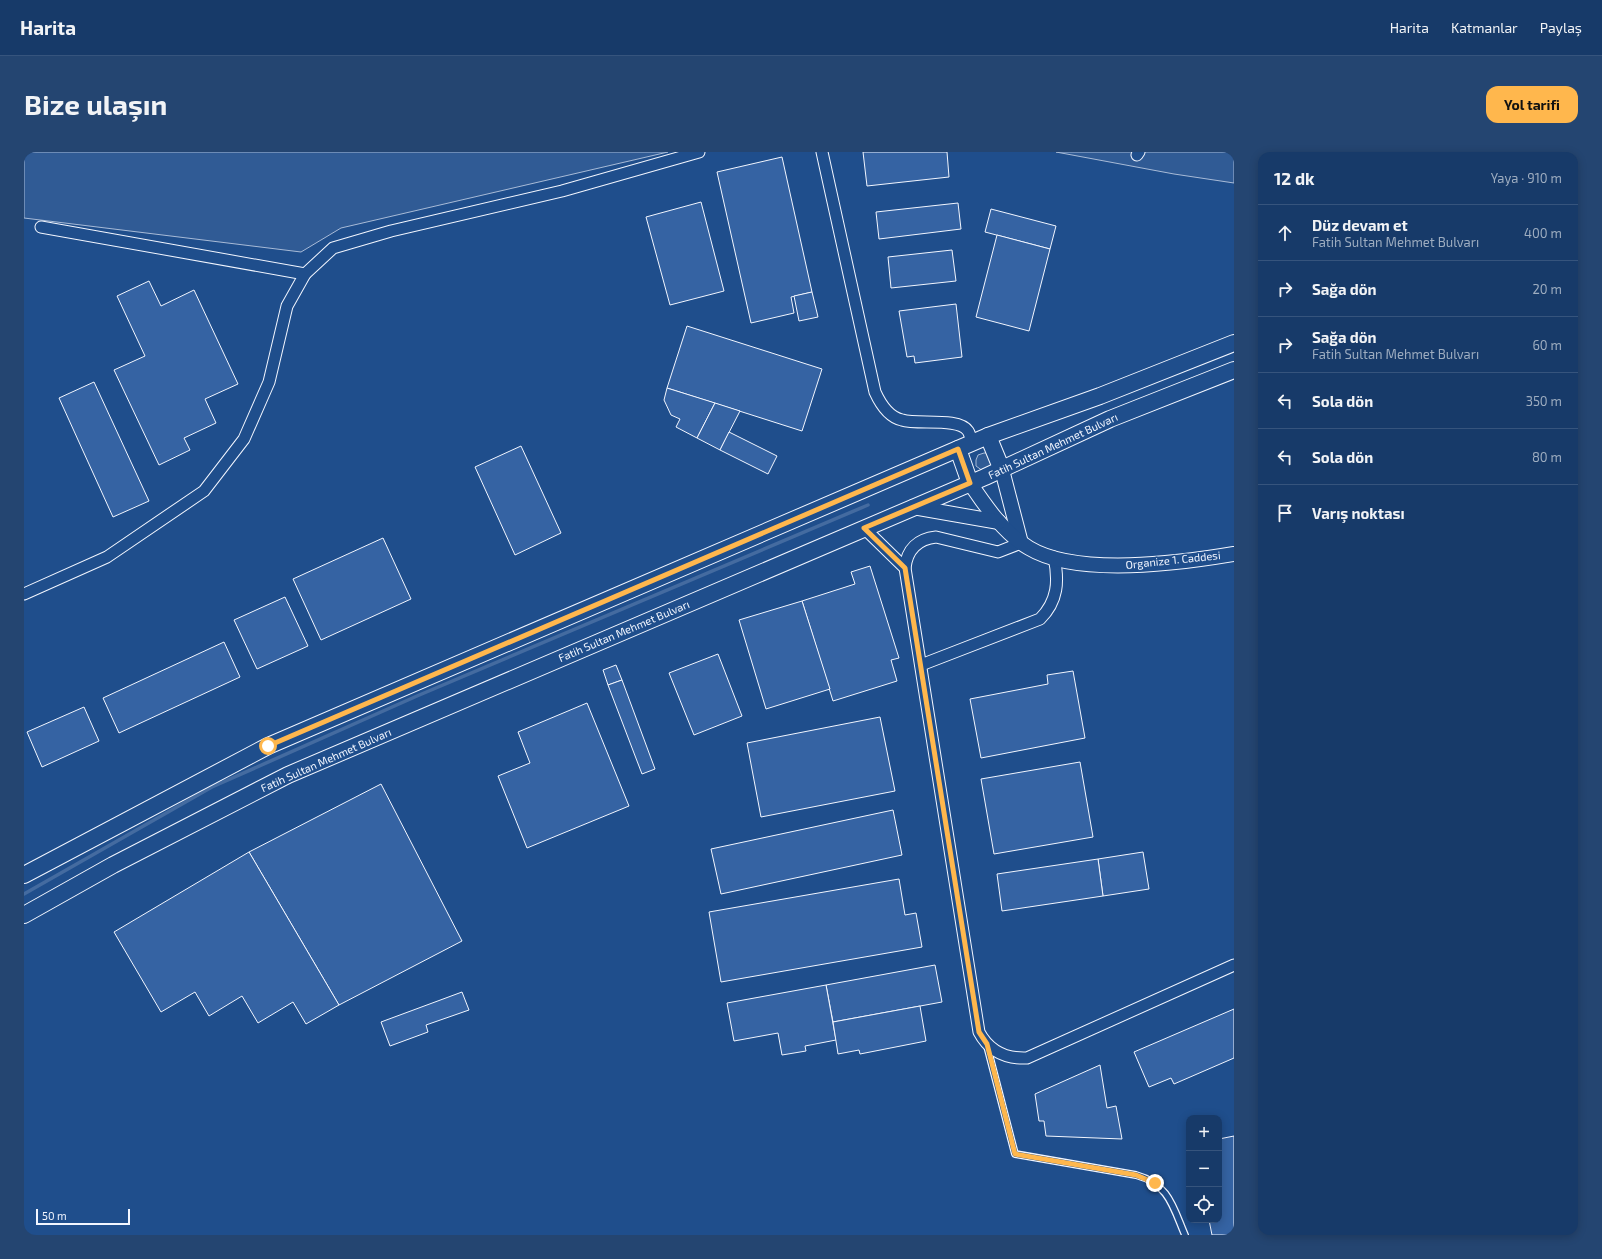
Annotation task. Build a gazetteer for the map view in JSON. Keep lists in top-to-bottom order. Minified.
{"streets":{"main road":["Fatih Sultan Mehmet Bulvarı"],"street":["Organize 1. Caddesi"]},"crossings":[["Fatih Sultan Mehmet Bulvarı","Organize 1. Caddesi"]],"scale_bar":"50 m","page":{"header":"Harita","nav":["Harita","Katmanlar","Paylaş"],"buttons":"Yol tarifi","title":"Bize ulaşın","heading":["12 dk","Yaya · 910 m"],"list":[["Düz devam et","Fatih Sultan Mehmet Bulvarı","400 m"],["Sağa dön","20 m"],["Sağa dön","Fatih Sultan Mehmet Bulvarı","60 m"],["Sola dön","350 m"],["Sola dön","80 m"],"Varış noktası"],"map_buttons":["+","−"],"scale":"50 m"}}
